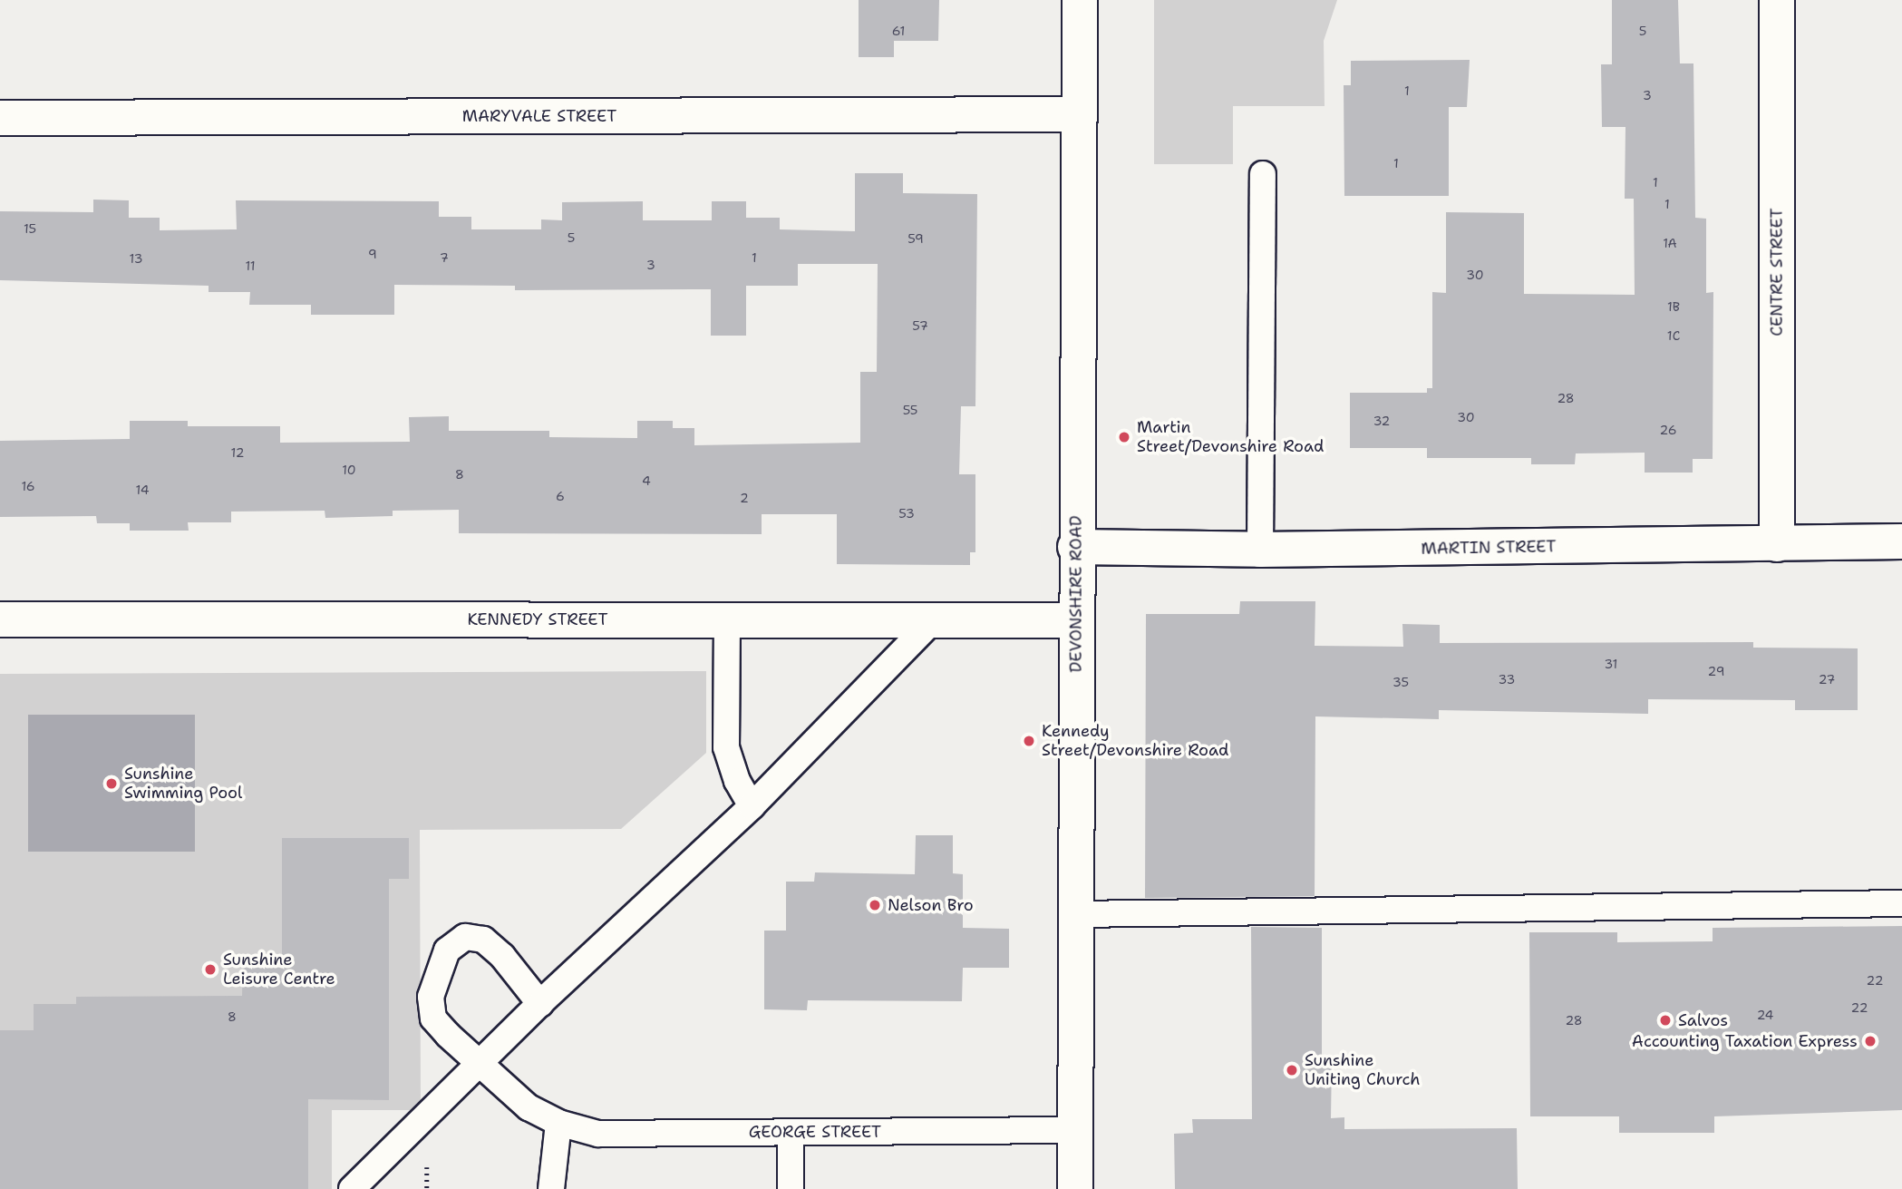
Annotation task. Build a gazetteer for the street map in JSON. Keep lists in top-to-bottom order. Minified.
{"streets":{"street":["MARYVALE STREET","CENTRE STREET","MARTIN STREET","DEVONSHIRE ROAD","KENNEDY STREET"],"lane":["GEORGE STREET"]},"crossings":[["MARYVALE STREET","DEVONSHIRE ROAD"],["CENTRE STREET","MARTIN STREET"],["MARTIN STREET","DEVONSHIRE ROAD"],["DEVONSHIRE ROAD","KENNEDY STREET"],["DEVONSHIRE ROAD","GEORGE STREET"]],"places":["Martin Street/Devonshire Road","Kennedy Street/Devonshire Road","Sunshine Swimming Pool","Nelson Bro","Sunshine Leisure Centre","Salvos","Accounting Taxation Express","Sunshine Uniting Church"],"house_numbers":["61","5","1","3","1","1","1","15","5","59","1A","9","7","1","13","3","11","30","1B","57","1C","28","55","30","32","26","12","10","8","4","16","14","6","2","53","31","29","33","27","35","22","22","24","8","28"]}
